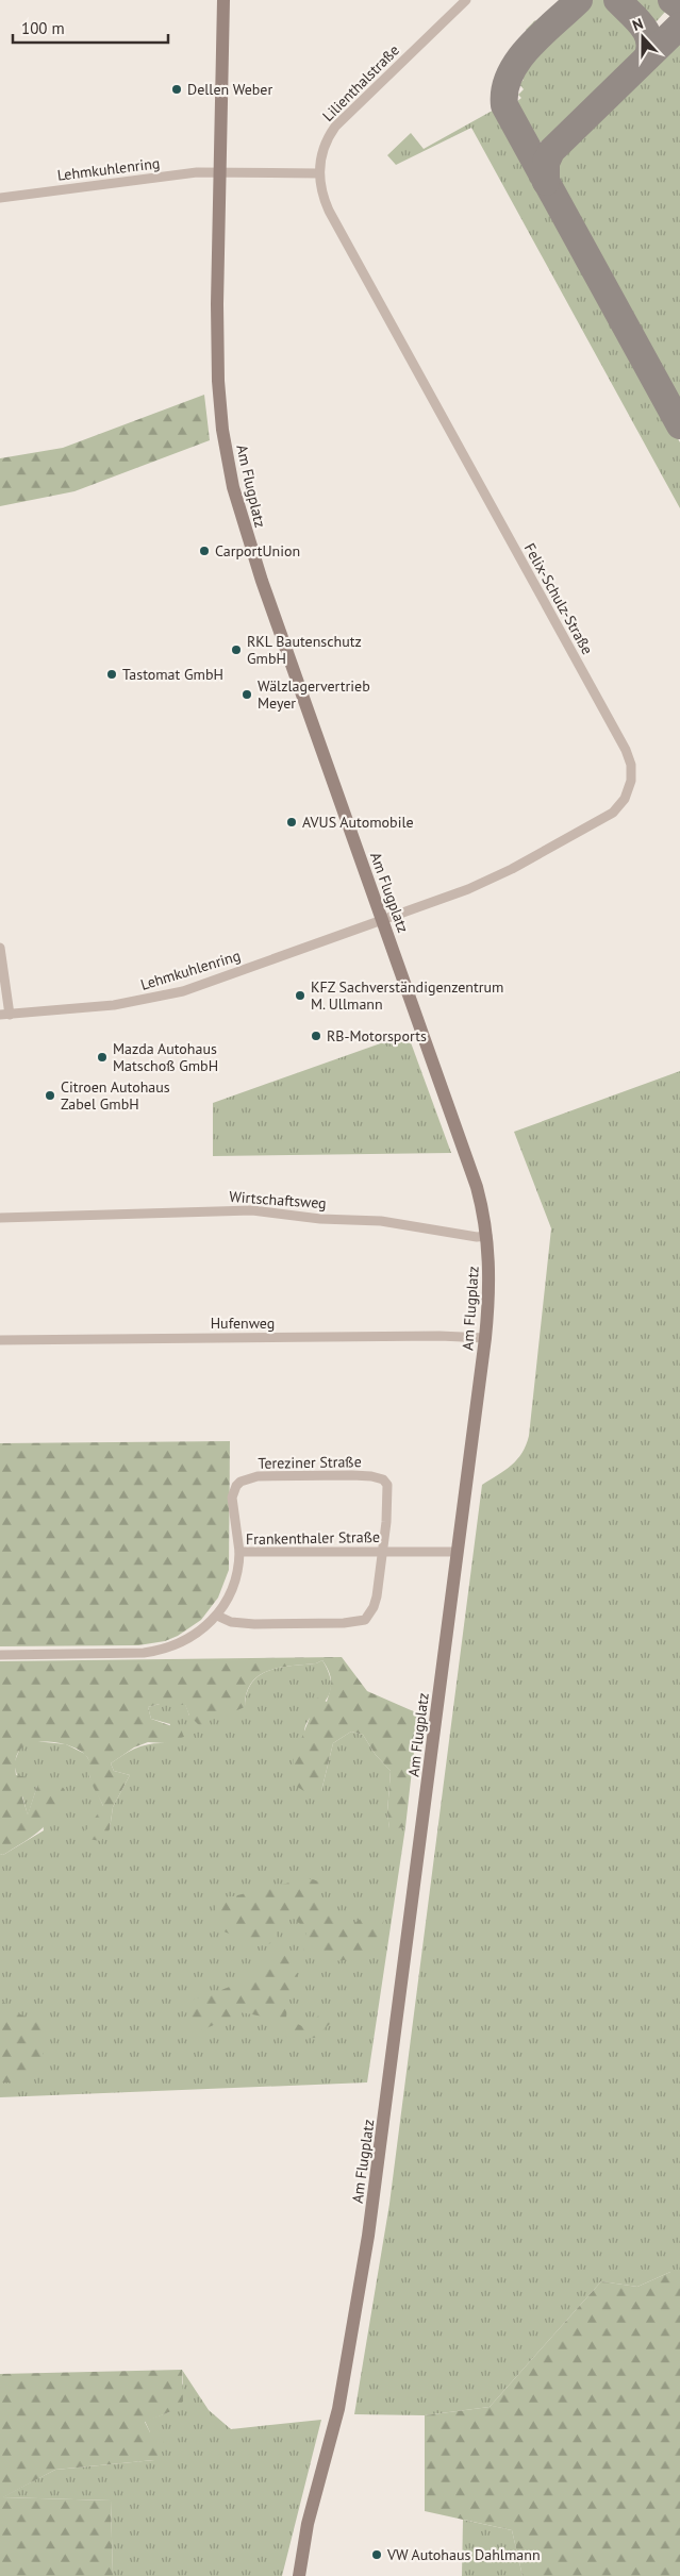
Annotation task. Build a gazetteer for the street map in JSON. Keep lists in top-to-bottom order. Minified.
{"streets":{"street":["Lilienthalstraße","Lehmkuhlenring","Am Flugplatz","Felix-Schulz-Straße","Wirtschaftsweg","Hufenweg","Tereziner Straße","Frankenthaler Straße"]},"crossings":[["Lilienthalstraße","Felix-Schulz-Straße"],["Lehmkuhlenring","Am Flugplatz"],["Lehmkuhlenring","Felix-Schulz-Straße"],["Am Flugplatz","Felix-Schulz-Straße"],["Am Flugplatz","Wirtschaftsweg"],["Am Flugplatz","Hufenweg"],["Am Flugplatz","Frankenthaler Straße"],["Tereziner Straße","Frankenthaler Straße"]],"places":["Dellen Weber","CarportUnion","RKL Bautenschutz GmbH","Tastomat GmbH","Wälzlagervertrieb Meyer","AVUS Automobile","KFZ Sachverständigenzentrum M. Ullmann","RB-Motorsports","Mazda Autohaus Matschoß GmbH","Citroen Autohaus Zabel GmbH","VW Autohaus Dahlmann"],"scale_bar":"100 m","north":"top"}
